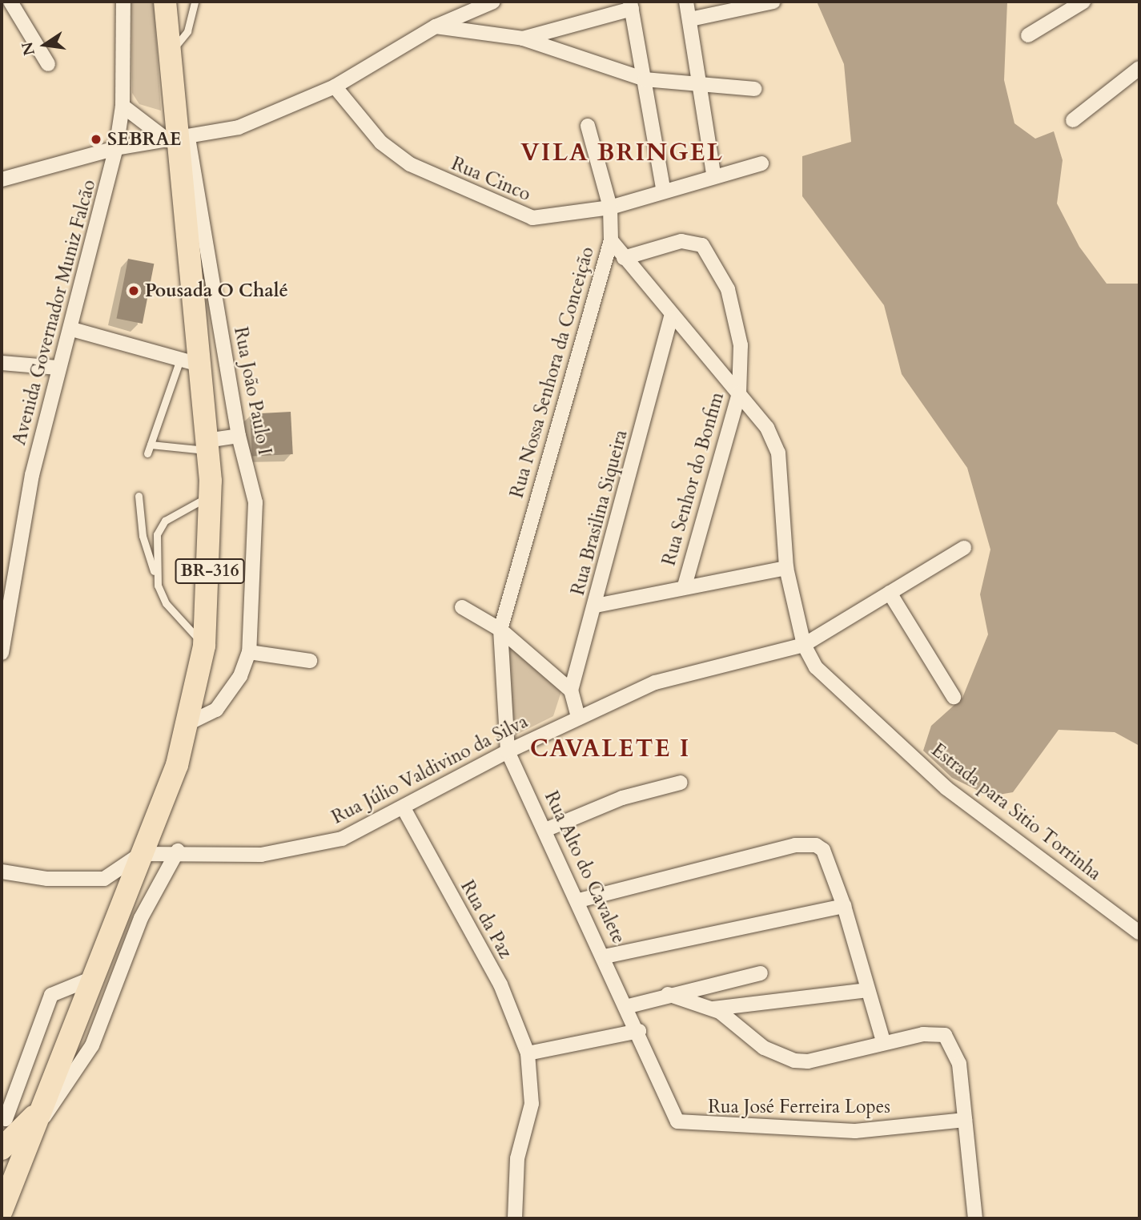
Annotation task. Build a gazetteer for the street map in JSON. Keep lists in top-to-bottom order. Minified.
{"streets":{"highway":["BR-316"],"street":["Rua Cinco","Avenida Governador Muniz Falcão","Rua Nossa Senhora da Conceição","Rua João Paulo I","Rua Senhor do Bonfim","Rua Brasilina Siqueira","Rua Júlio Valdivino da Silva","Estrada para Sitio Torrinha","Rua Alto do Cavalete","Rua da Paz","Rua José Ferreira Lopes"]},"crossings":[["Rua Cinco","Rua Nossa Senhora da Conceição"],["Rua Nossa Senhora da Conceição","Rua Alto do Cavalete"],["Rua João Paulo I","BR-316"],["BR-316","Rua Júlio Valdivino da Silva"],["Rua Júlio Valdivino da Silva","Estrada para Sitio Torrinha"],["Rua Júlio Valdivino da Silva","Rua Alto do Cavalete"],["Rua Júlio Valdivino da Silva","Rua da Paz"],["Rua Alto do Cavalete","Rua José Ferreira Lopes"]],"districts":["VILA BRINGEL","CAVALETE I"],"places":["SEBRAE","Pousada O Chalé"],"north":"left"}
